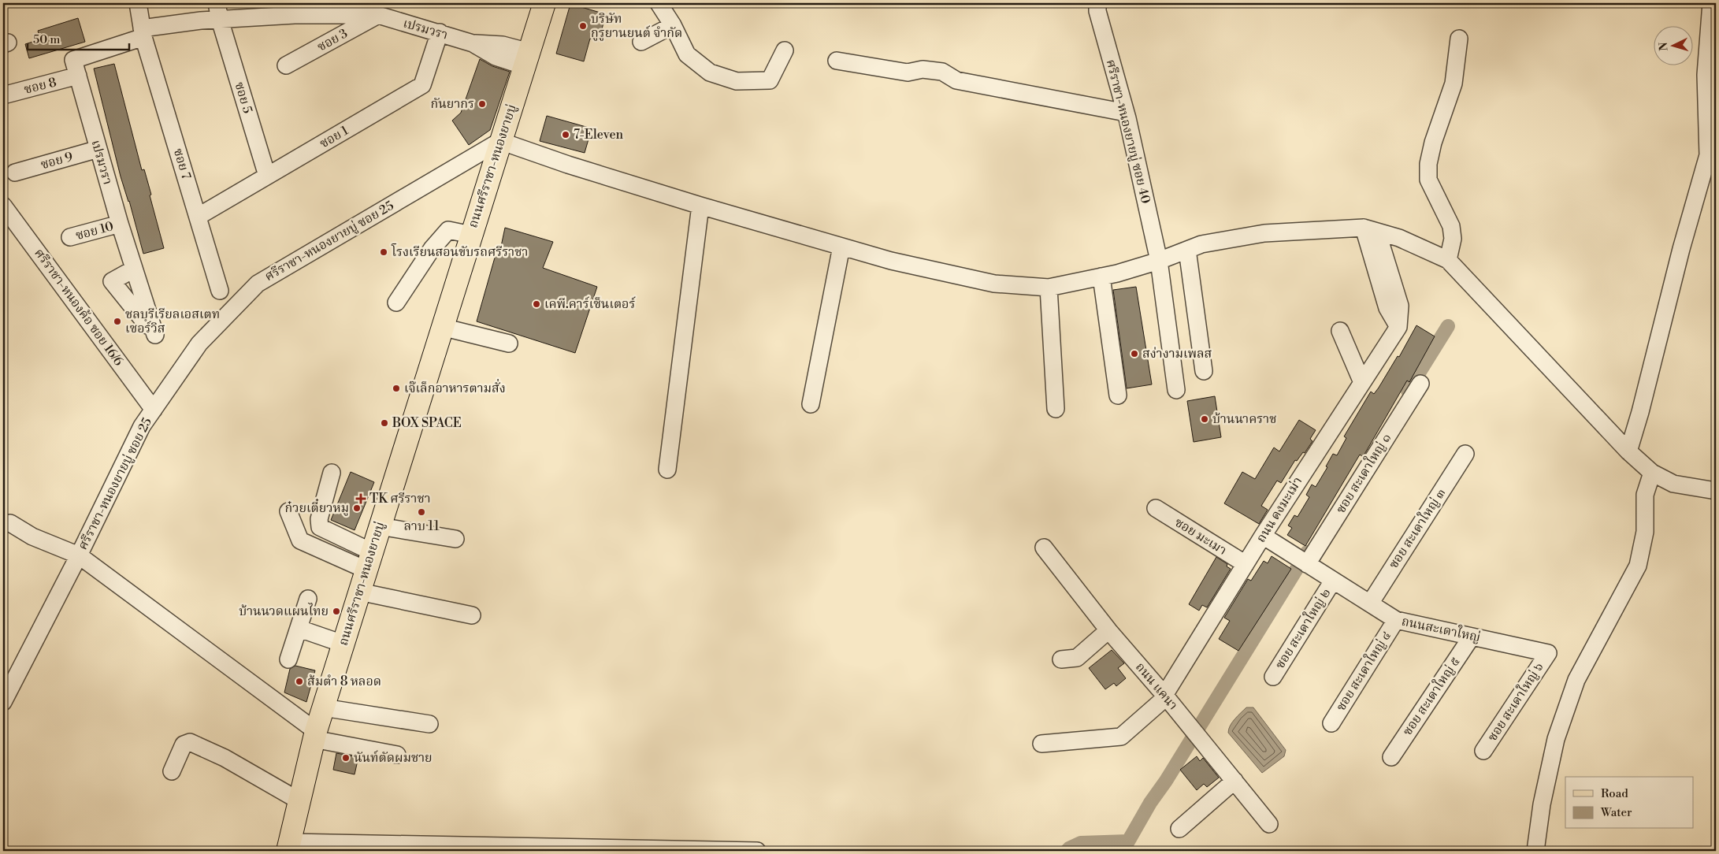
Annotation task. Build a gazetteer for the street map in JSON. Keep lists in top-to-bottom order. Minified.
{"streets":{"main road":["ถนนศรีราชา-หนองยายบู่"],"street":["เปรมวรา","ซอย 3","ซอย 8","ซอย 5","ศรีราชา-หนองยายบู่ ซอย 40","ซอย 1","ซอย 9","ซอย 7","ซอย 10","ศรีราชา-หนองยายบู่ ซอย 25","ศรีราชา-หนองค้อ ซอย 16/6","ซอย สะเดาใหญ่ ๑","ถนน ดงมะเม่า","ซอย สะเดาใหญ่ ๓","ซอย มะเมา","ซอย สะเดาใหญ่ ๒","ถนนสะเดาใหญ่","ซอย สะเดาใหญ่ ๔","ถนน แคนา","ซอย สะเดาใหญ่ ๕","ซอย สะเดาใหญ่ ๖"]},"crossings":[["เปรมวรา","ซอย 3"],["เปรมวรา","ซอย 8"],["เปรมวรา","ซอย 5"],["เปรมวรา","ซอย 1"],["เปรมวรา","ซอย 9"],["เปรมวรา","ซอย 7"],["เปรมวรา","ถนนศรีราชา-หนองยายบู่"],["เปรมวรา","ซอย 10"],["ซอย 5","ซอย 1"],["ซอย 1","ซอย 7"],["ถนนศรีราชา-หนองยายบู่","ศรีราชา-หนองยายบู่ ซอย 25"],["ศรีราชา-หนองยายบู่ ซอย 25","ศรีราชา-หนองค้อ ซอย 16/6"],["ซอย สะเดาใหญ่ ๑","ถนนสะเดาใหญ่"],["ถนน ดงมะเม่า","ซอย มะเมา"],["ถนน ดงมะเม่า","ถนนสะเดาใหญ่"],["ถนน ดงมะเม่า","ถนน แคนา"],["ซอย สะเดาใหญ่ ๓","ถนนสะเดาใหญ่"],["ซอย สะเดาใหญ่ ๒","ถนนสะเดาใหญ่"],["ถนนสะเดาใหญ่","ซอย สะเดาใหญ่ ๔"],["ถนนสะเดาใหญ่","ซอย สะเดาใหญ่ ๕"],["ถนนสะเดาใหญ่","ซอย สะเดาใหญ่ ๖"]],"places":{"other":["บริษัท กูรูยานยนต์ จำกัด","กันยากร","7-Eleven","โรงเรียนสอนขับรถศรีราชา","เคพี.คาร์เซ็นเตอร์","ชลบุรีเรียลเอสเตท เซอร์วิส","สง่างามเพลส","เจ๊เล็กอาหารตามสั่ง","บ้านนาคราช","BOX SPACE","ก๋วยเตี๋ยวหมู","ลาบ 11","บ้านนวดแผนไทย","ส้มตำ 8 หลอด","นันท์ตัดผมชาย"],"health":["TK ศรีราชา"]},"legend":["Road","Water"],"scale_bar":"50 m","north":"left"}
